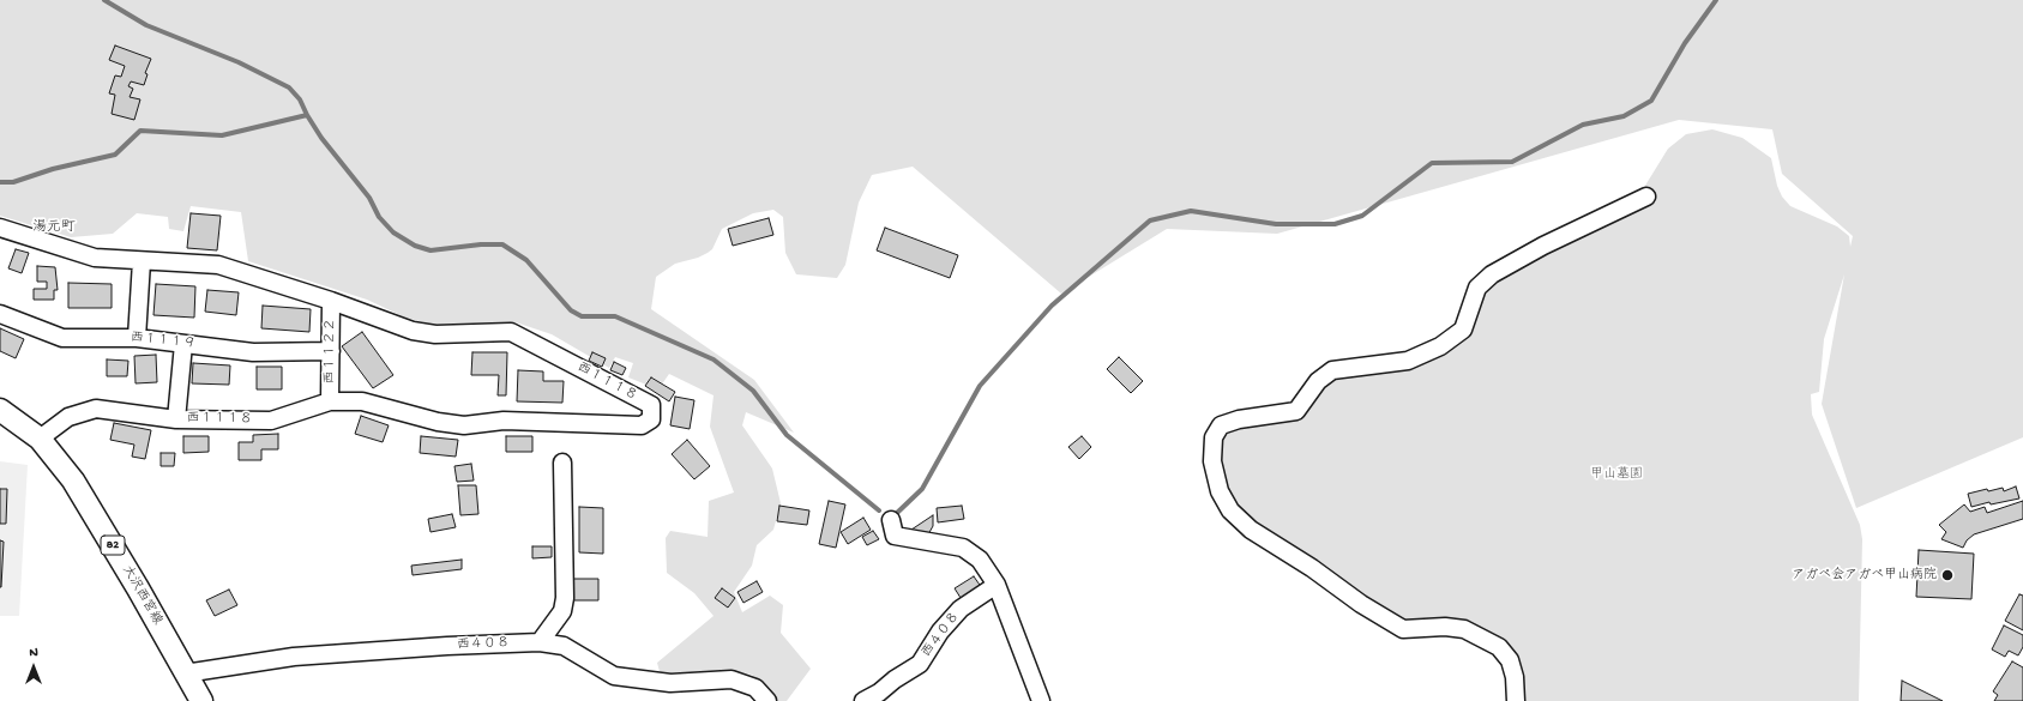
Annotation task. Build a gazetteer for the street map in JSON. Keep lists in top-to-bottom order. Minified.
{"streets":{"main road":["82","大沢西宮線"],"street":["西１１１９","西１１２２","西１１１８","西４０８"]},"crossings":[["西１１１９","西１１２２"],["西１１２２","西１１１８"],["西１１１８","大沢西宮線"],["大沢西宮線","西４０８"]],"districts":["湯元町"],"parks":["甲山墓園"],"places":["アガペ会アガペ甲山病院"],"north":"top"}
